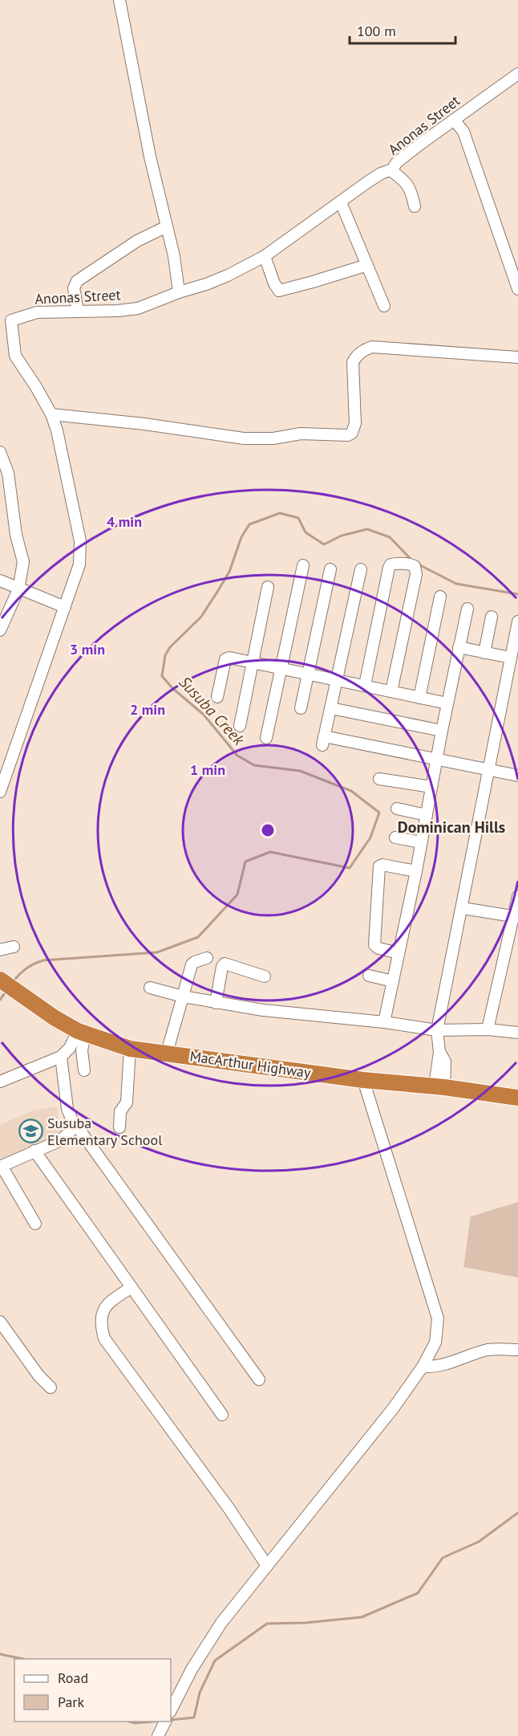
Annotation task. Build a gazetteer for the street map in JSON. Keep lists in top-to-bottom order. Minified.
{"streets":{"highway":["MacArthur Highway"],"street":["Anonas Street"]},"districts":["Dominican Hills"],"water":["Susuba Creek"],"places":{"school or university":["Susuba Elementary School"]},"legend":["Road","Park"],"scale_bar":"100 m","rings":["4 min","3 min","2 min","1 min"]}
